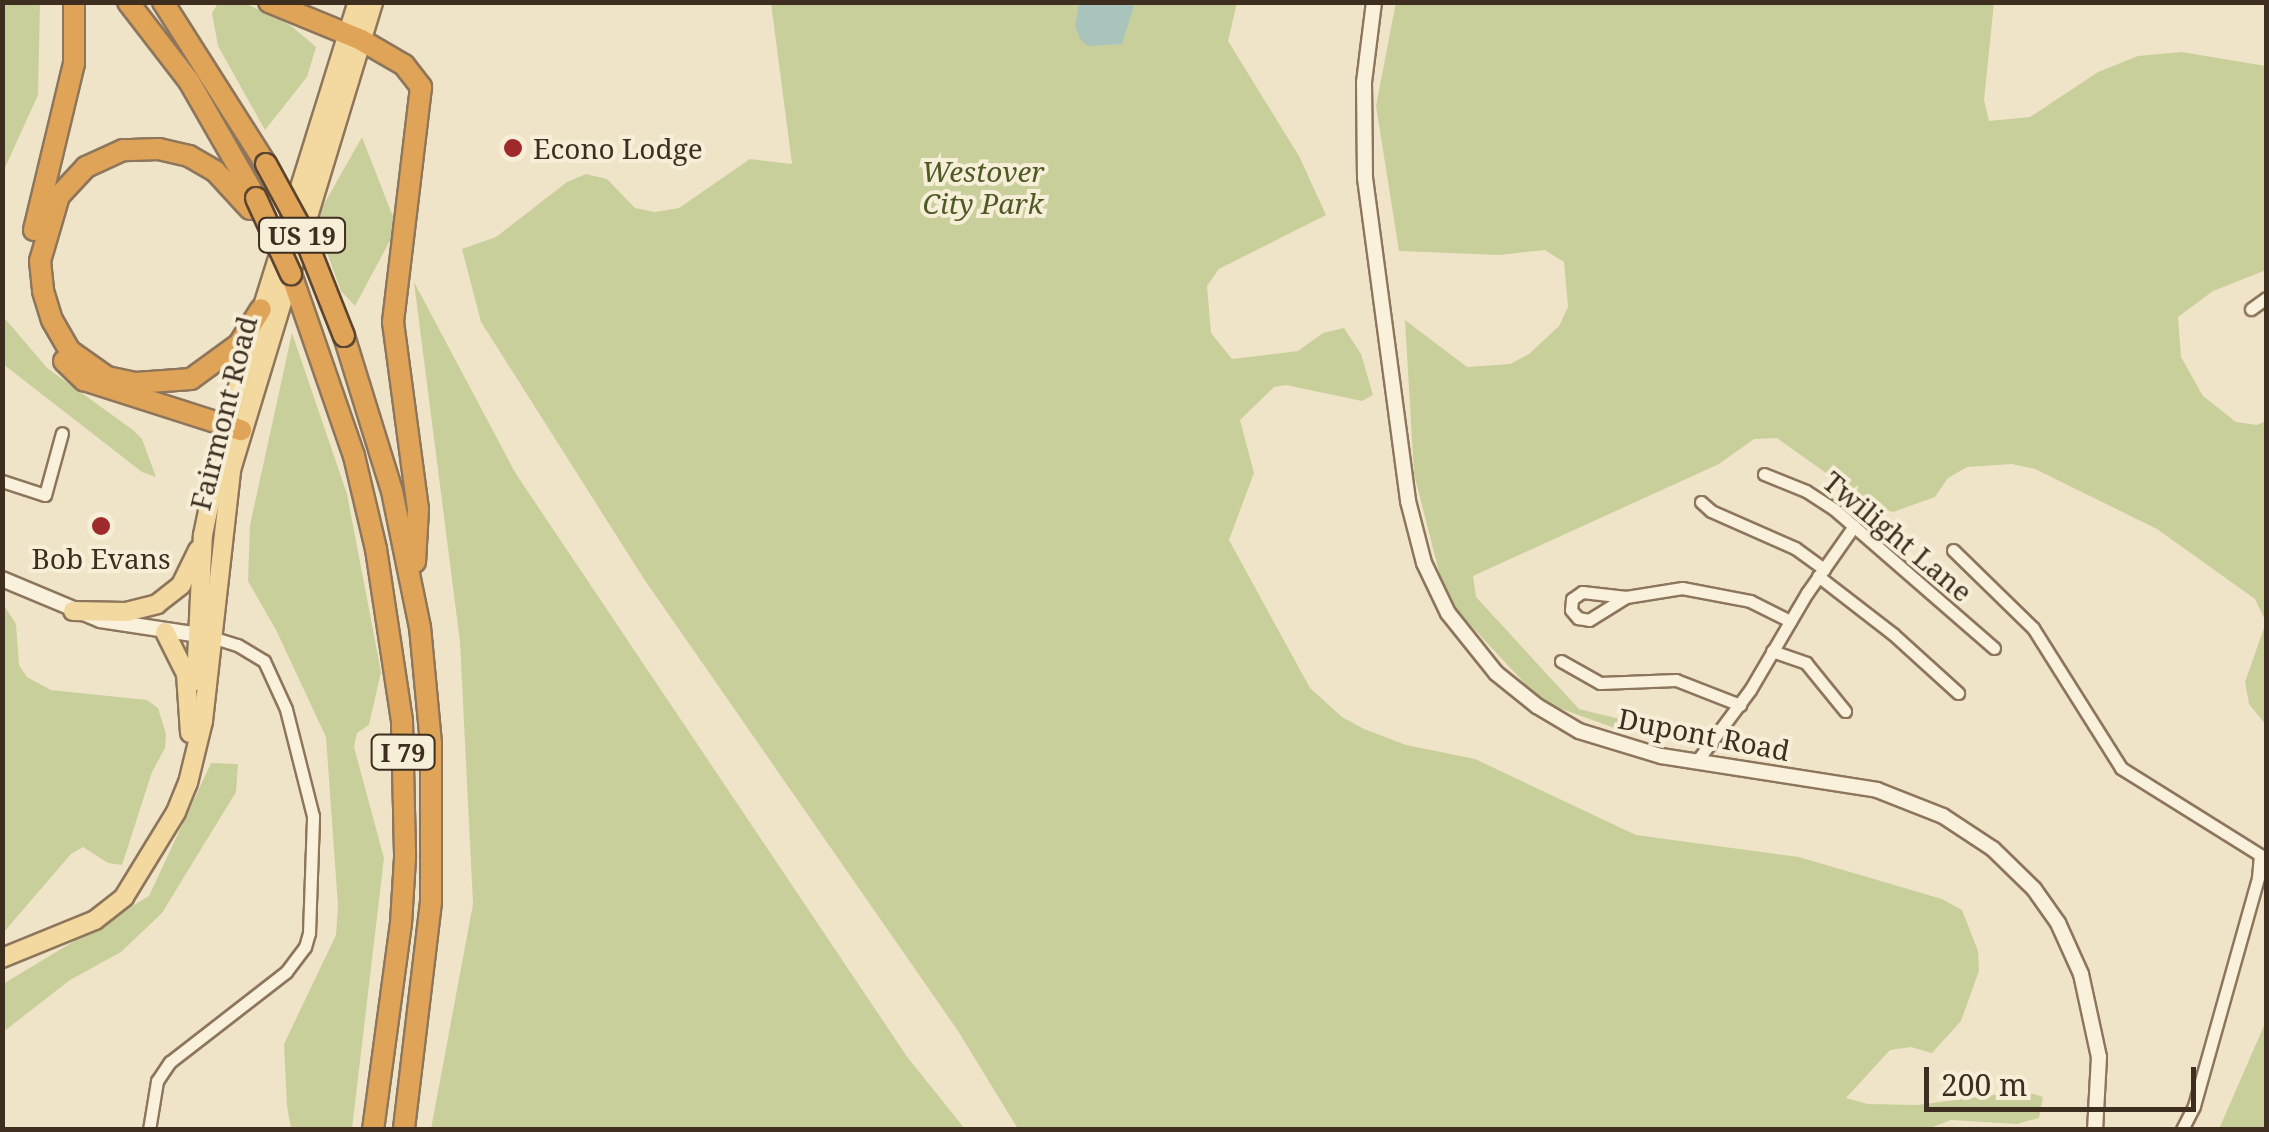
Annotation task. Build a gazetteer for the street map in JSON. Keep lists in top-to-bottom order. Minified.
{"streets":{"highway":["I 79"],"main road":["US 19","Fairmont Road"],"street":["Twilight Lane","Dupont Road"]},"parks":["Westover City Park"],"places":["Econo Lodge","Bob Evans"],"scale_bar":"200 m"}
